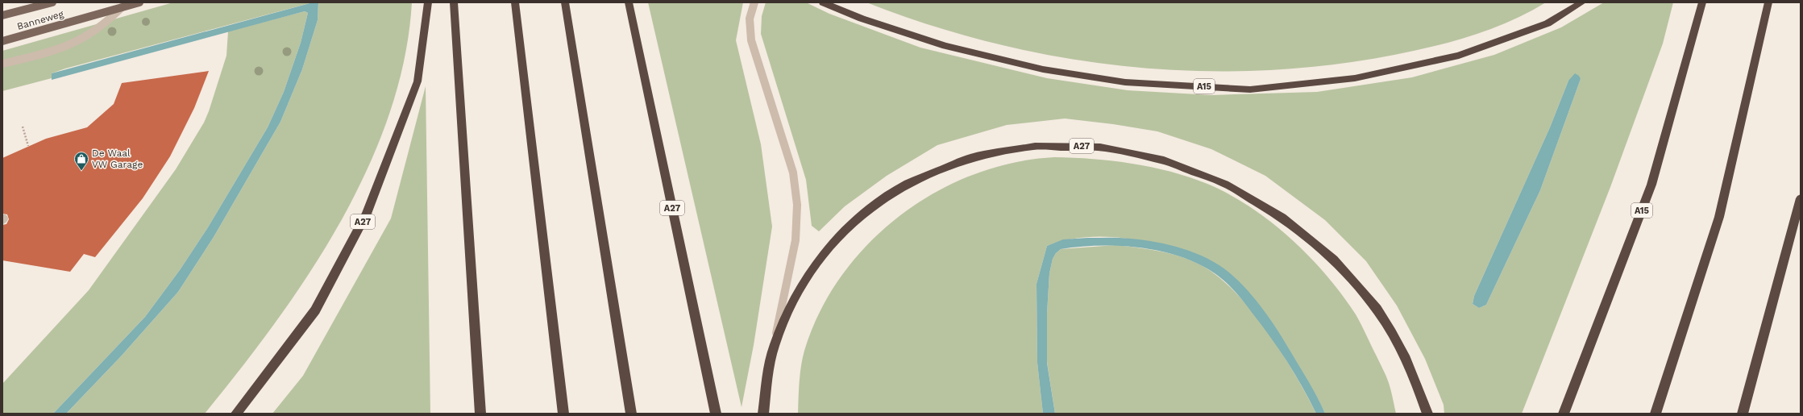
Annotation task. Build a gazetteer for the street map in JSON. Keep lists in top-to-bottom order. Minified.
{"streets":{"highway":["A15","A27"],"main road":["Banneweg"]},"places":{"shop":["De Waal VW Garage"]}}
